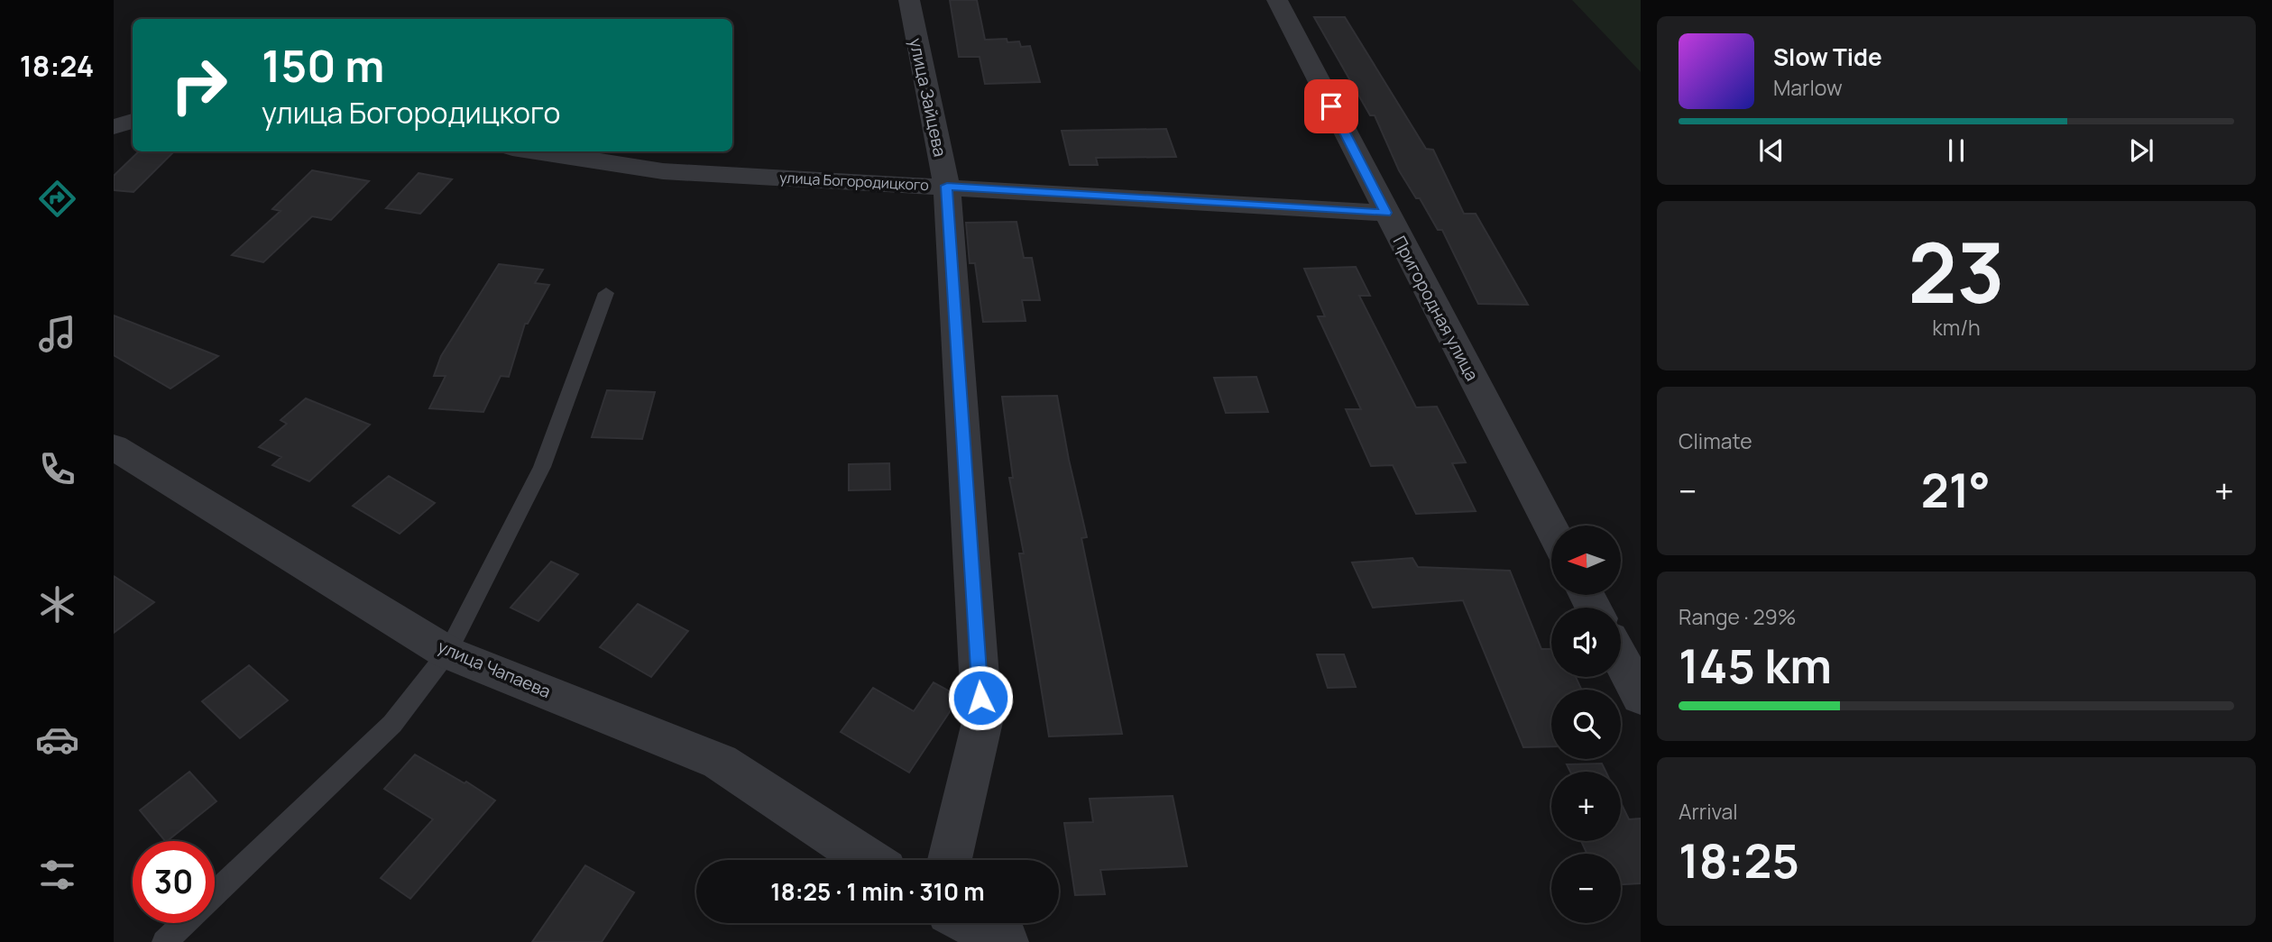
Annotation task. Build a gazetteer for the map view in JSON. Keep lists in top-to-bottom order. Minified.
{"streets":{"street":["улица Зайцева","улица Богородицкого","Пригородная улица","улица Чапаева"]},"crossings":[["улица Зайцева","улица Богородицкого"],["улица Богородицкого","Пригородная улица"]],"north":"left","page":{"tabs":"18:24","turn":["150 m","улица Богородицкого"],"song":["Slow Tide","Marlow"],"tile":[["23","km/h"],"Climate",["Range · 29%","145 km"],["Arrival","18:25"]],"heat":["−","21°","+"],"map_buttons":["+","−"],"limit":"30","trip":"18:25 · 1 min · 310 m"}}
